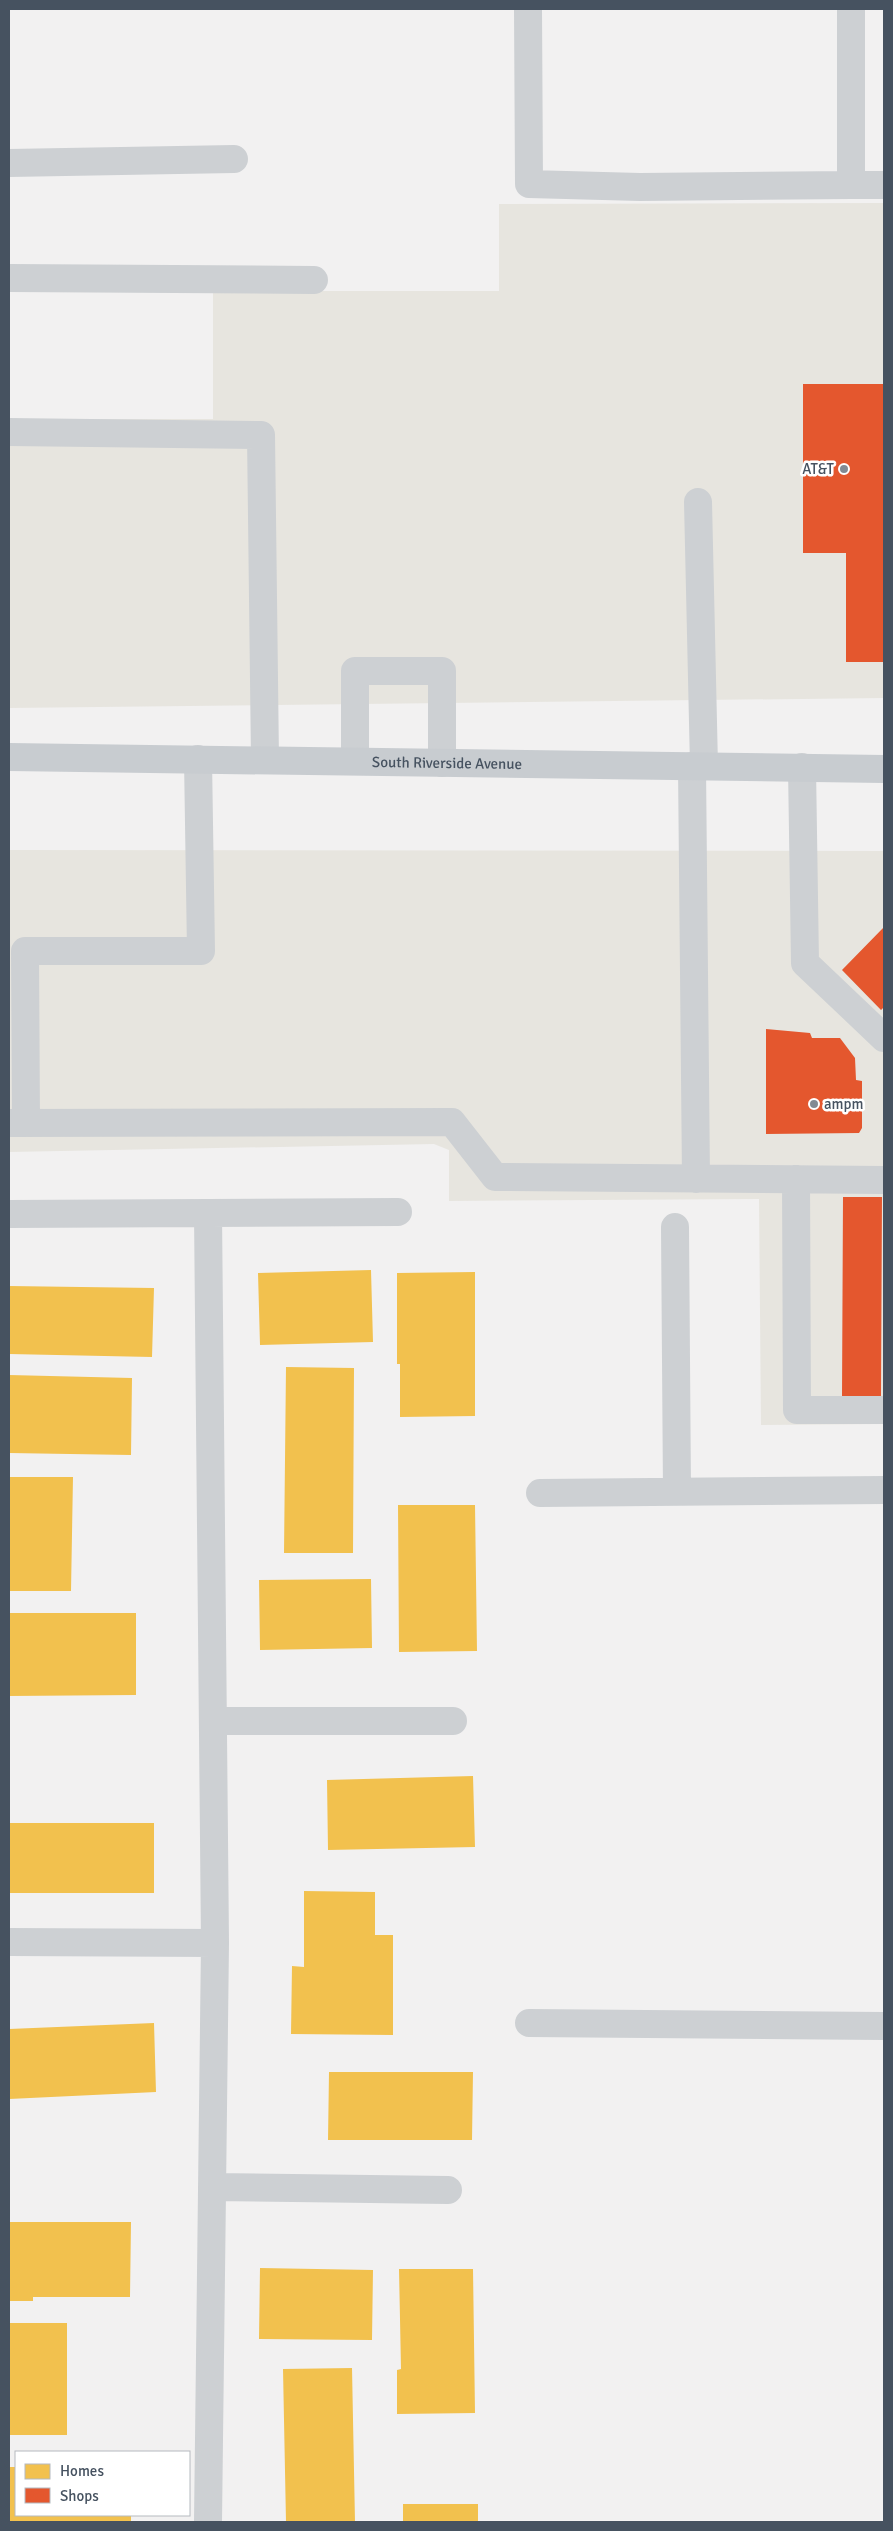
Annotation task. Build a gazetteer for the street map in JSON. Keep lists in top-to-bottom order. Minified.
{"streets":{"main road":["South Riverside Avenue"]},"places":["AT&T","ampm"],"legend":["Homes","Shops"]}
